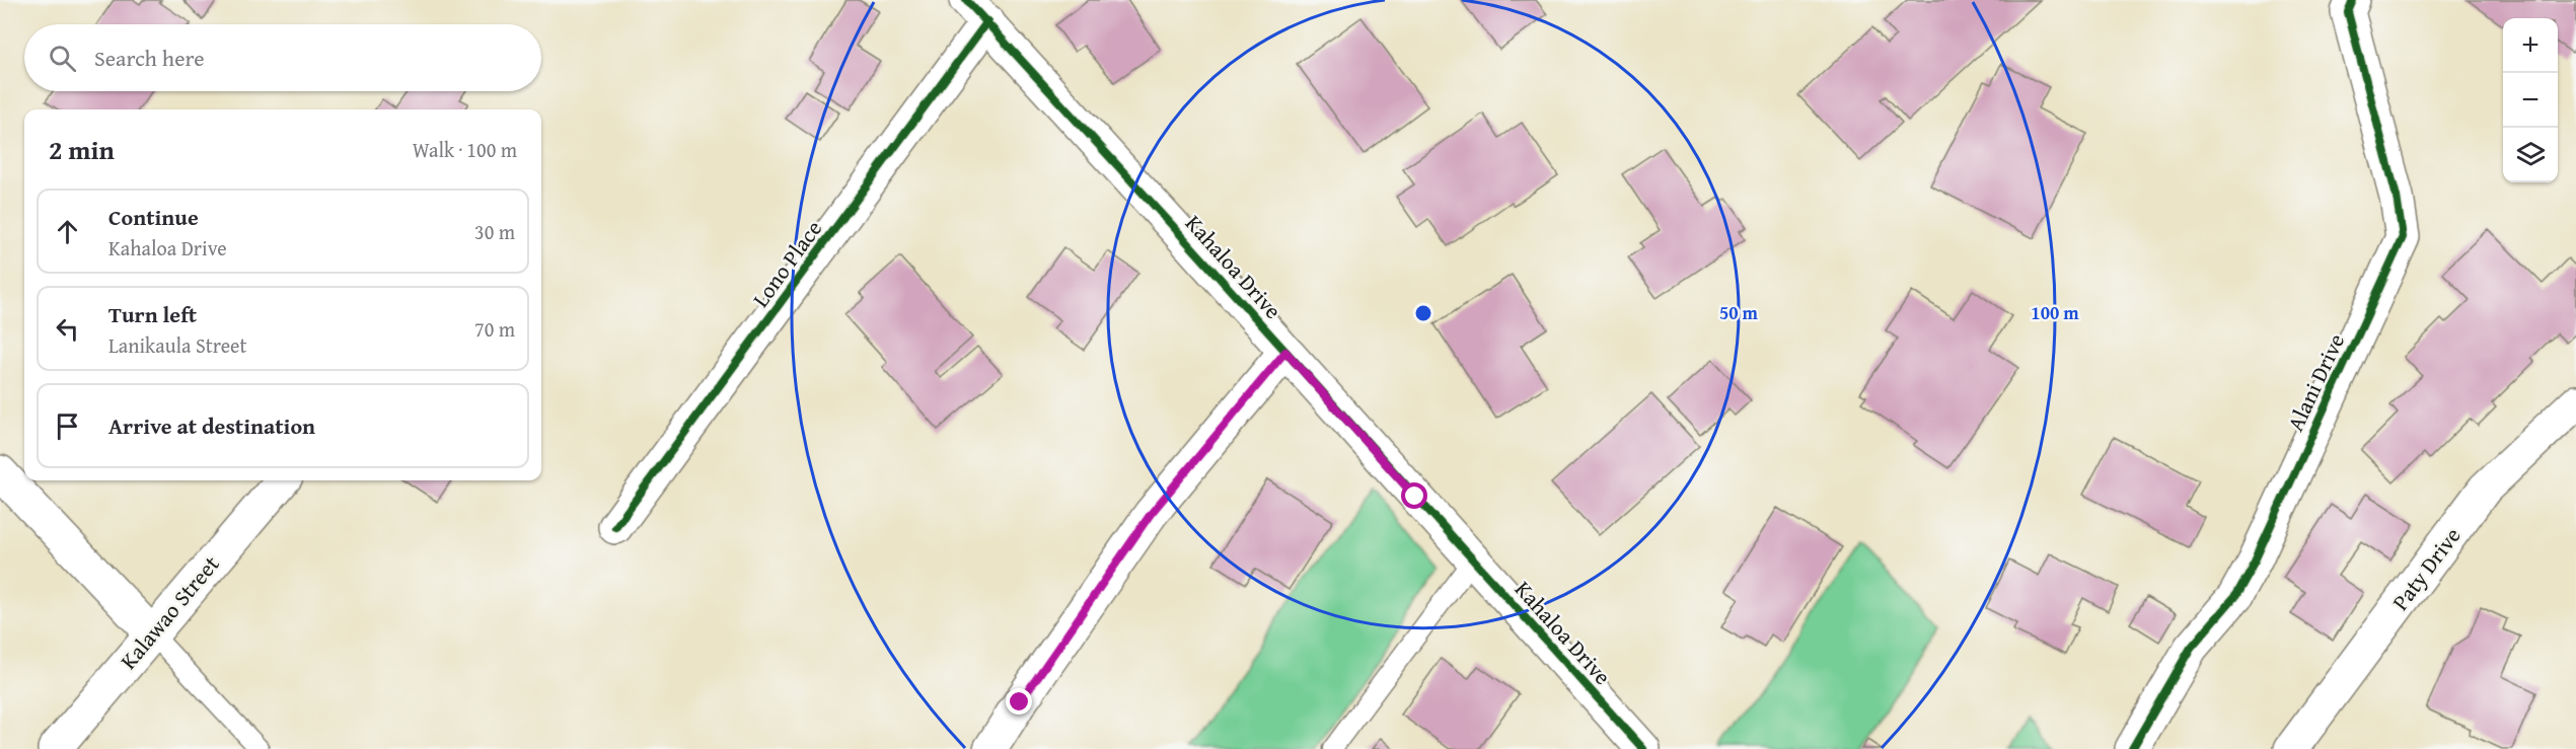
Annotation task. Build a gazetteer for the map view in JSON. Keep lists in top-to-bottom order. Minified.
{"streets":{"street":["Lono Place","Kahaloa Drive","Alani Drive","Paty Drive","Kalawao Street"]},"crossings":[["Lono Place","Kahaloa Drive"]],"page":{"map_buttons":["+","−"],"search":"Search here","heading":["2 min","Walk · 100 m"],"list":[["Continue","Kahaloa Drive","30 m"],["Turn left","Lanikaula Street","70 m"],"Arrive at destination"]},"rings":["50 m","100 m"]}
